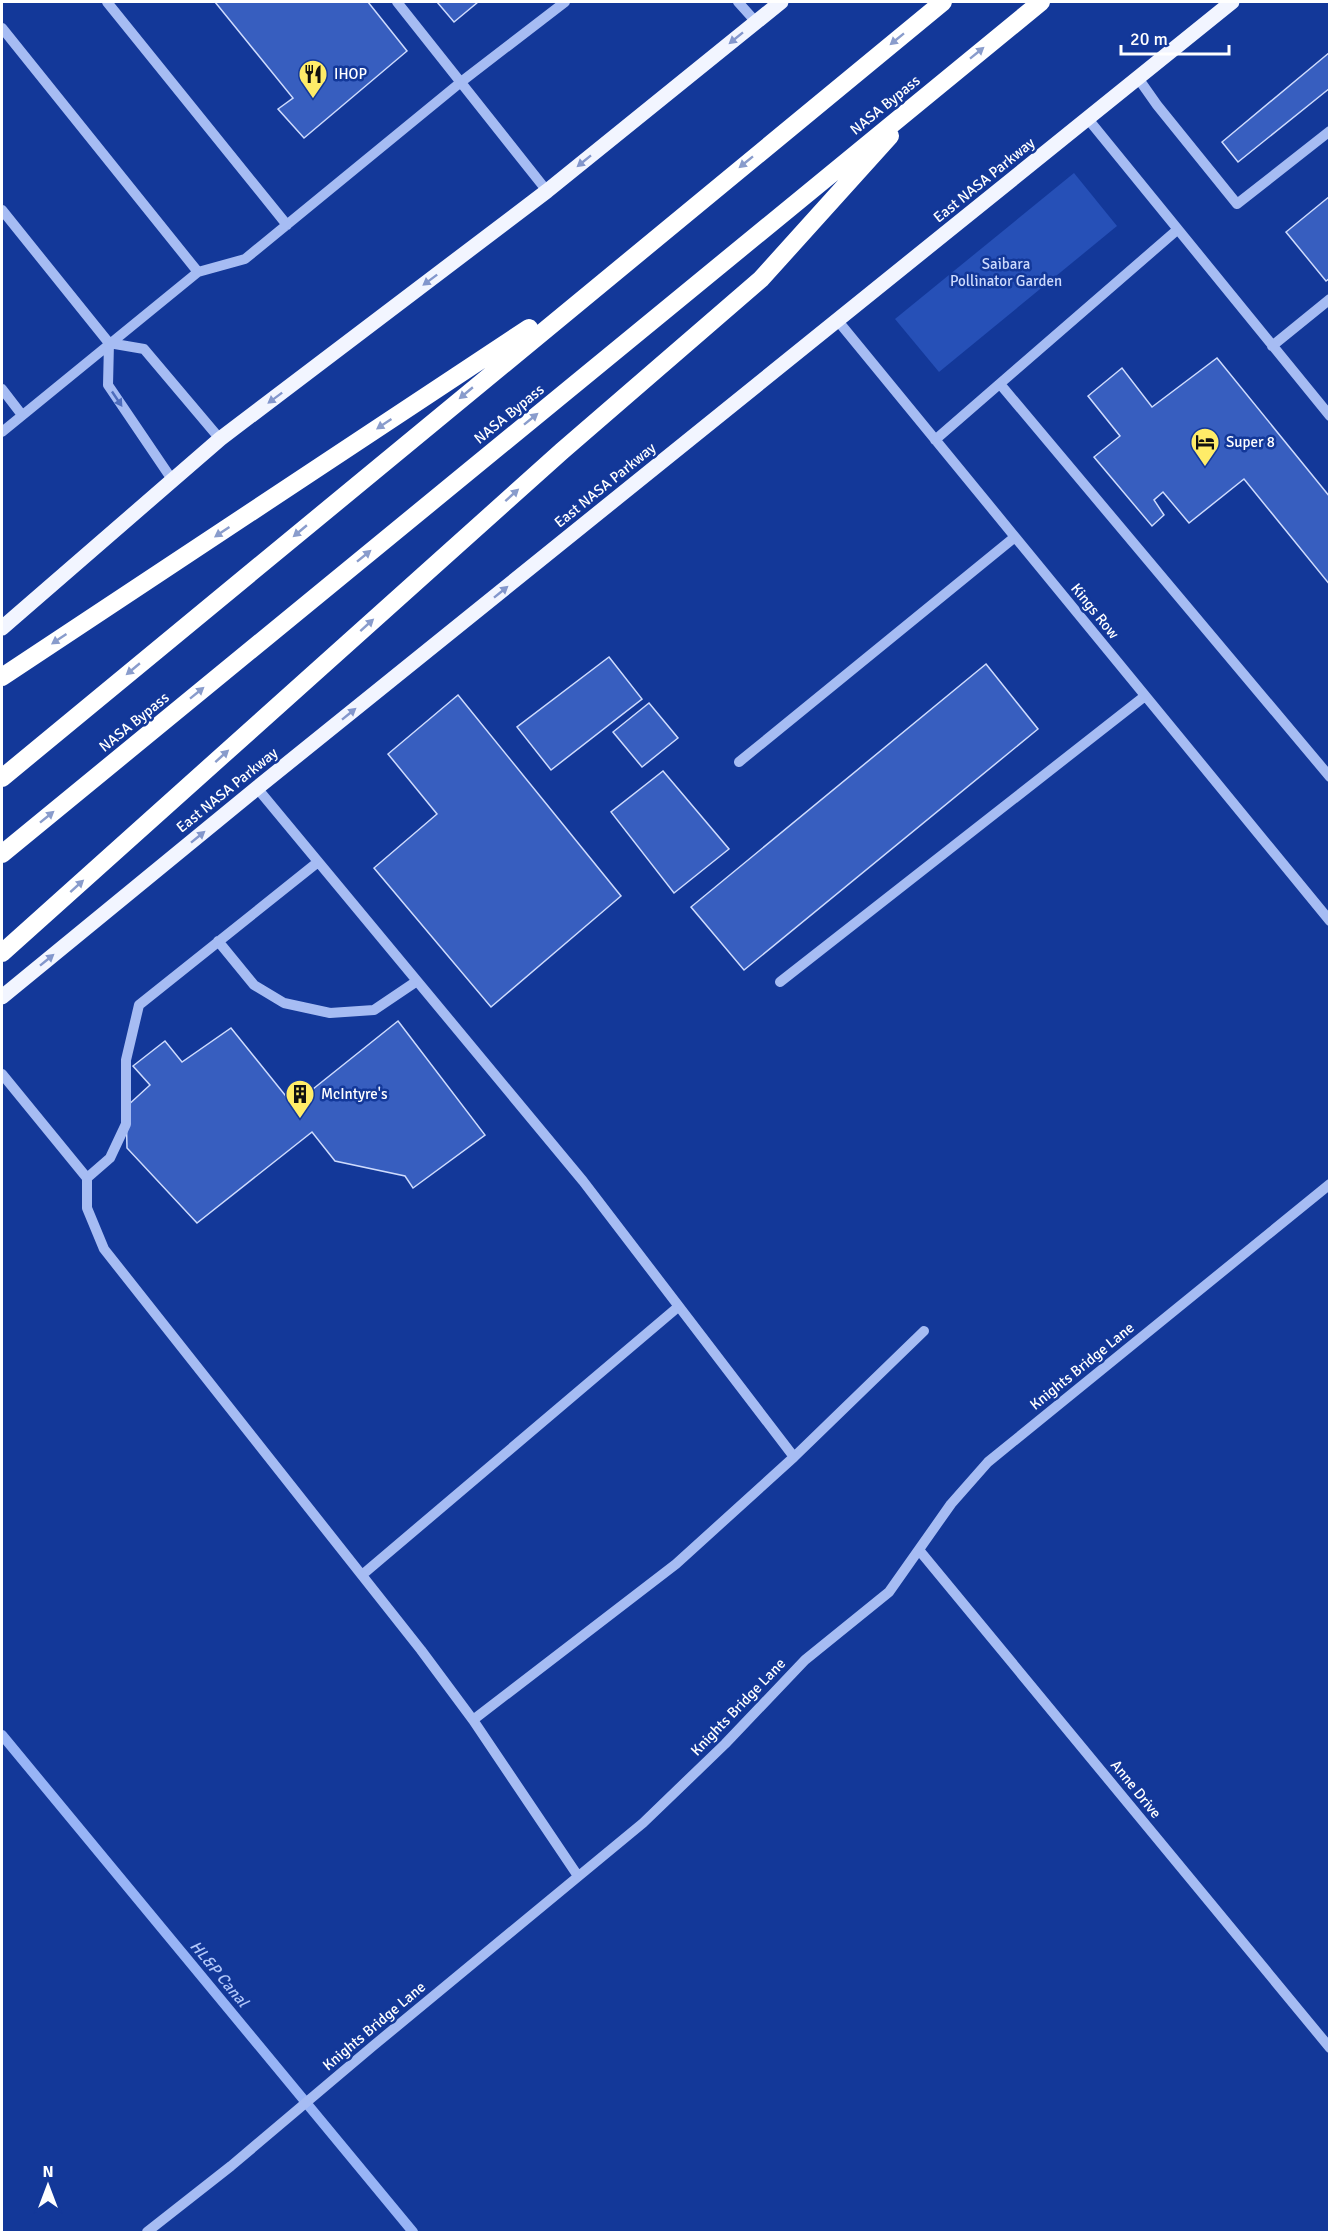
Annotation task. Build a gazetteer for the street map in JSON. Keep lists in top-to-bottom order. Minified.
{"streets":{"highway":["NASA Bypass"],"main road":["East NASA Parkway"],"street":["Kings Row","Knights Bridge Lane","Anne Drive"]},"crossings":[["East NASA Parkway","Kings Row"],["Knights Bridge Lane","Anne Drive"]],"one_way":["East NASA Parkway"],"water":["HL&P Canal"],"parks":["Saibara Pollinator Garden"],"places":{"restaurant":["IHOP"],"hotel":["Super 8"],"building":["McIntyre's"]},"scale_bar":"20 m","north":"top"}
